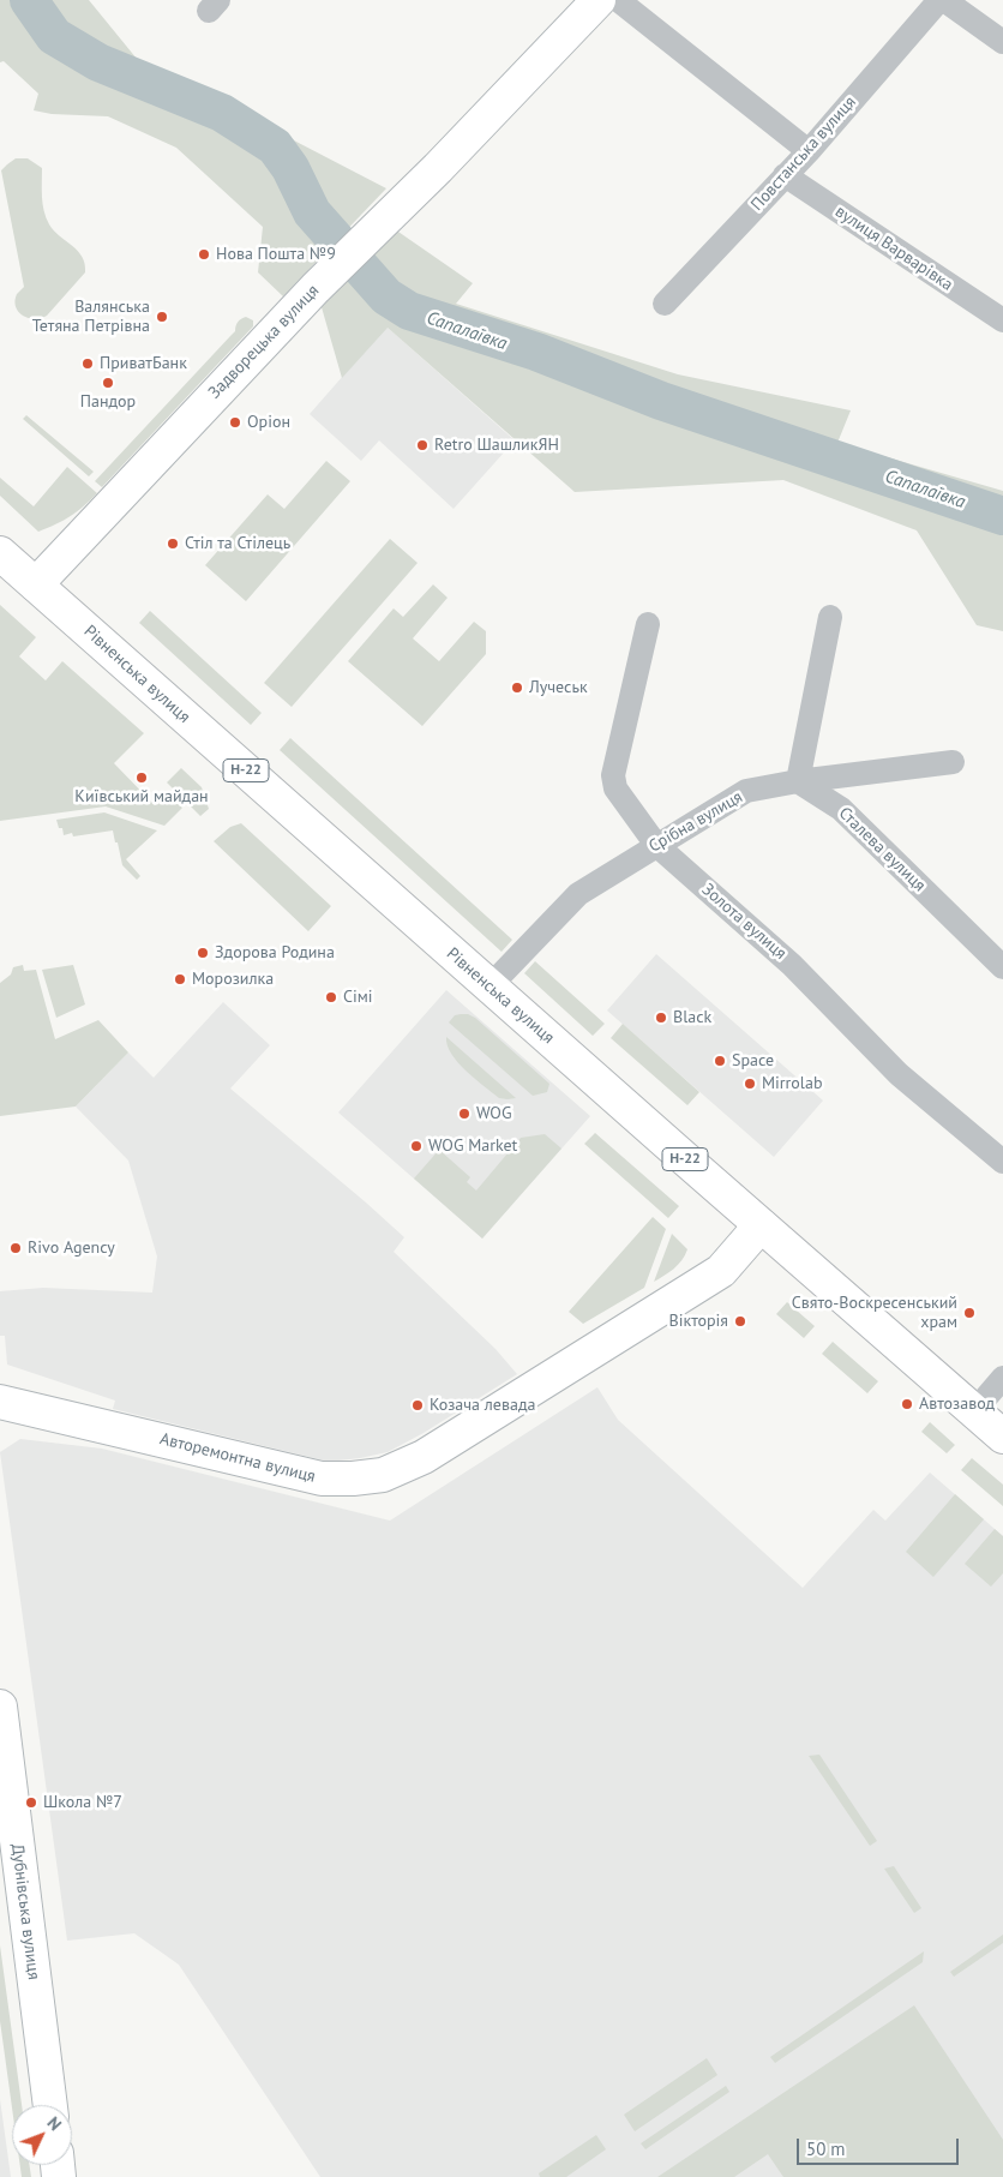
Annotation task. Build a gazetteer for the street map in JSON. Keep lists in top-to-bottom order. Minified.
{"streets":{"main road":["Задворецька вулиця","Рівненська вулиця","Н-22","Авторемонтна вулиця","Дубнівська вулиця"],"street":["Повстанська вулиця","вулиця Варварівка","Срібна вулиця","Сталева вулиця","Золота вулиця"]},"crossings":[["Повстанська вулиця","вулиця Варварівка"],["Задворецька вулиця","Рівненська вулиця"],["Рівненська вулиця","Срібна вулиця"],["Рівненська вулиця","Авторемонтна вулиця"],["Срібна вулиця","Сталева вулиця"],["Срібна вулиця","Золота вулиця"]],"water":["Сапалаївка"],"places":["Нова Пошта №9","Валянська Тетяна Петрівна","ПриватБанк","Пандор","Оріон","Retro ШашликЯН","Стіл та Стілець","Лучеськ","Київський майдан","Здорова Родина","Морозилка","Сімі","Black","Space","Mirrolab","WOG","WOG Market","Rivo Agency","Свято-Воскресенський храм","Вікторія","Автозавод","Козача левада","Школа №7"],"scale_bar":"50 m","north":"top right"}
